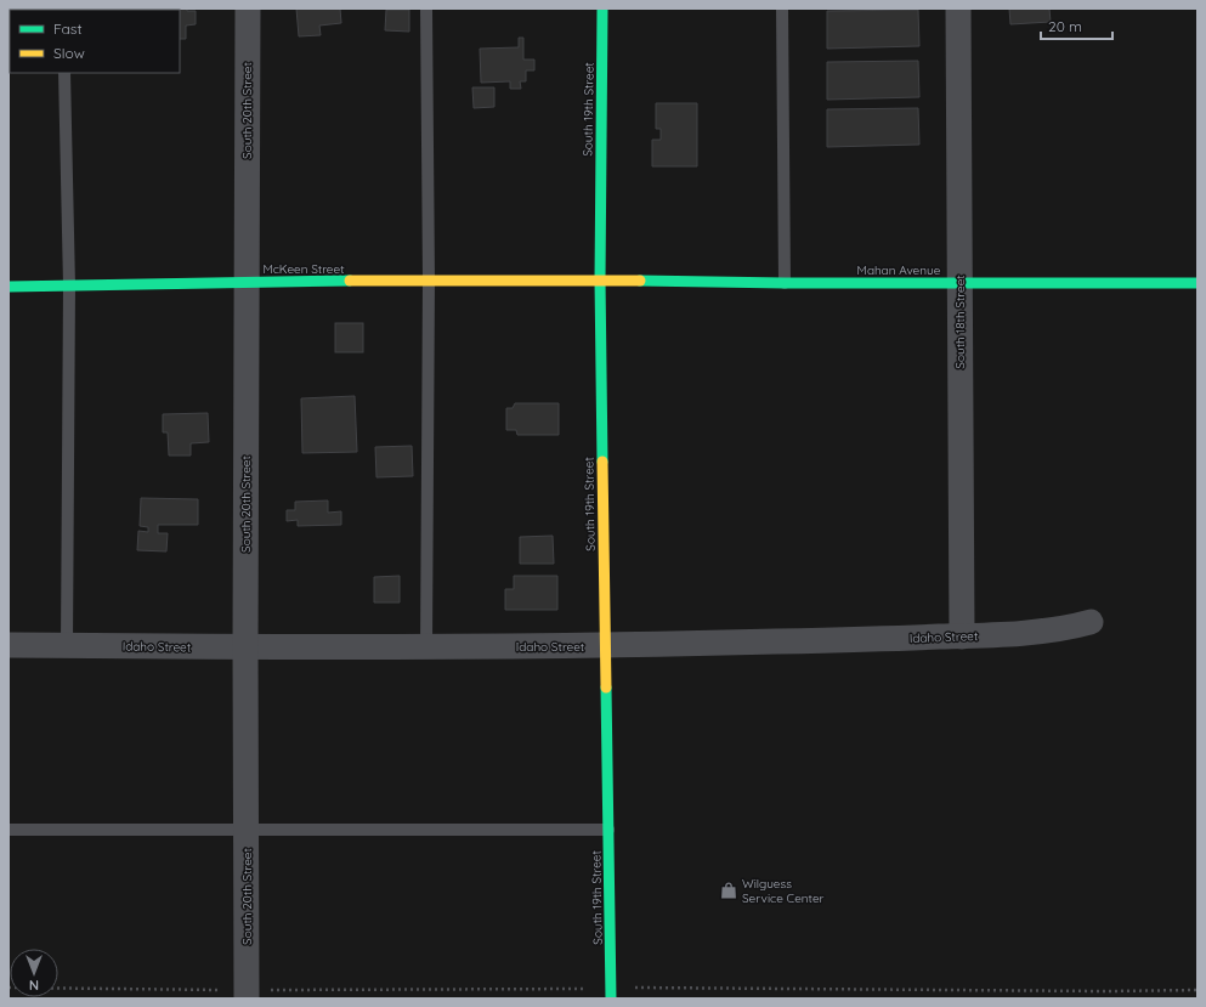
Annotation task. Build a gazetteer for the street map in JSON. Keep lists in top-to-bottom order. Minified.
{"streets":{"street":["South 19th Street","South 20th Street","McKeen Street","Mahan Avenue","South 18th Street","Idaho Street"]},"crossings":[["South 19th Street","McKeen Street"],["South 19th Street","Mahan Avenue"],["South 19th Street","Idaho Street"],["South 20th Street","McKeen Street"],["South 20th Street","Idaho Street"],["McKeen Street","Mahan Avenue"],["Mahan Avenue","South 18th Street"],["South 18th Street","Idaho Street"]],"places":{"shop":["Wilguess Service Center"]},"legend":["Fast","Slow"],"scale_bar":"20 m","north":"bottom"}
